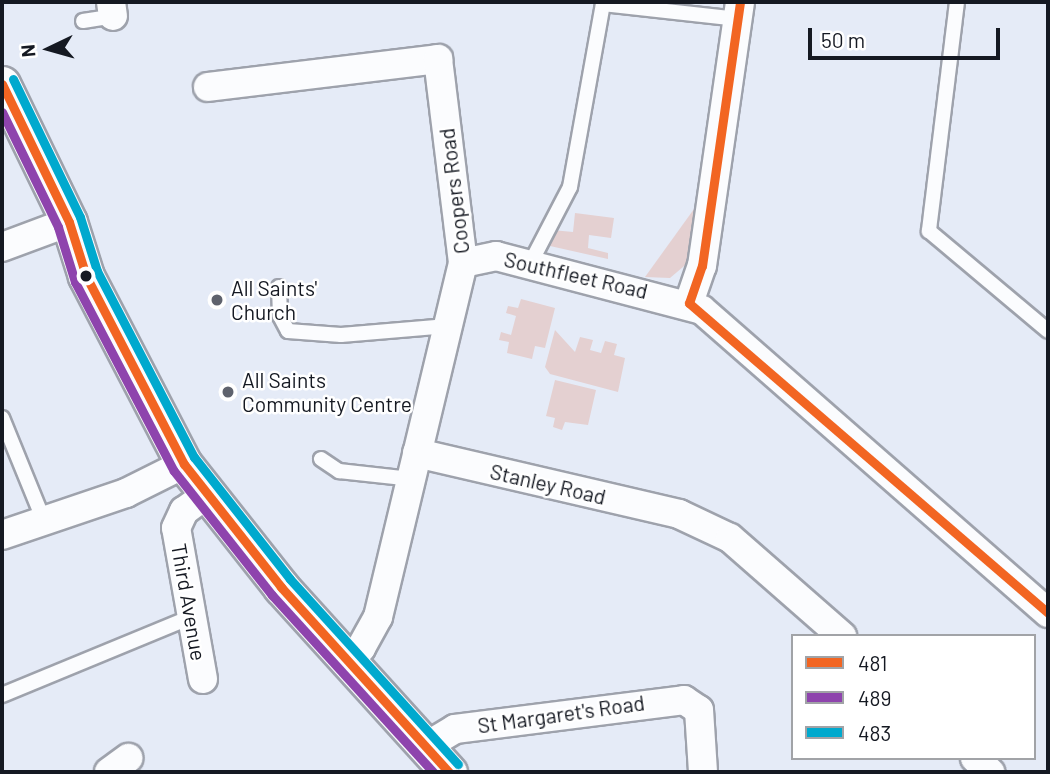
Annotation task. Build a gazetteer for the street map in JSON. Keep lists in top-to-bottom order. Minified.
{"streets":{"street":["Coopers Road","Southfleet Road","Stanley Road","Third Avenue","St Margaret's Road"]},"crossings":[["Coopers Road","Southfleet Road"],["Coopers Road","Stanley Road"]],"places":["All Saints' Church","All Saints Community Centre"],"lines":["transit line 481","transit line 483","transit line 489"],"legend":["481","489","483"],"scale_bar":"50 m","north":"left"}
